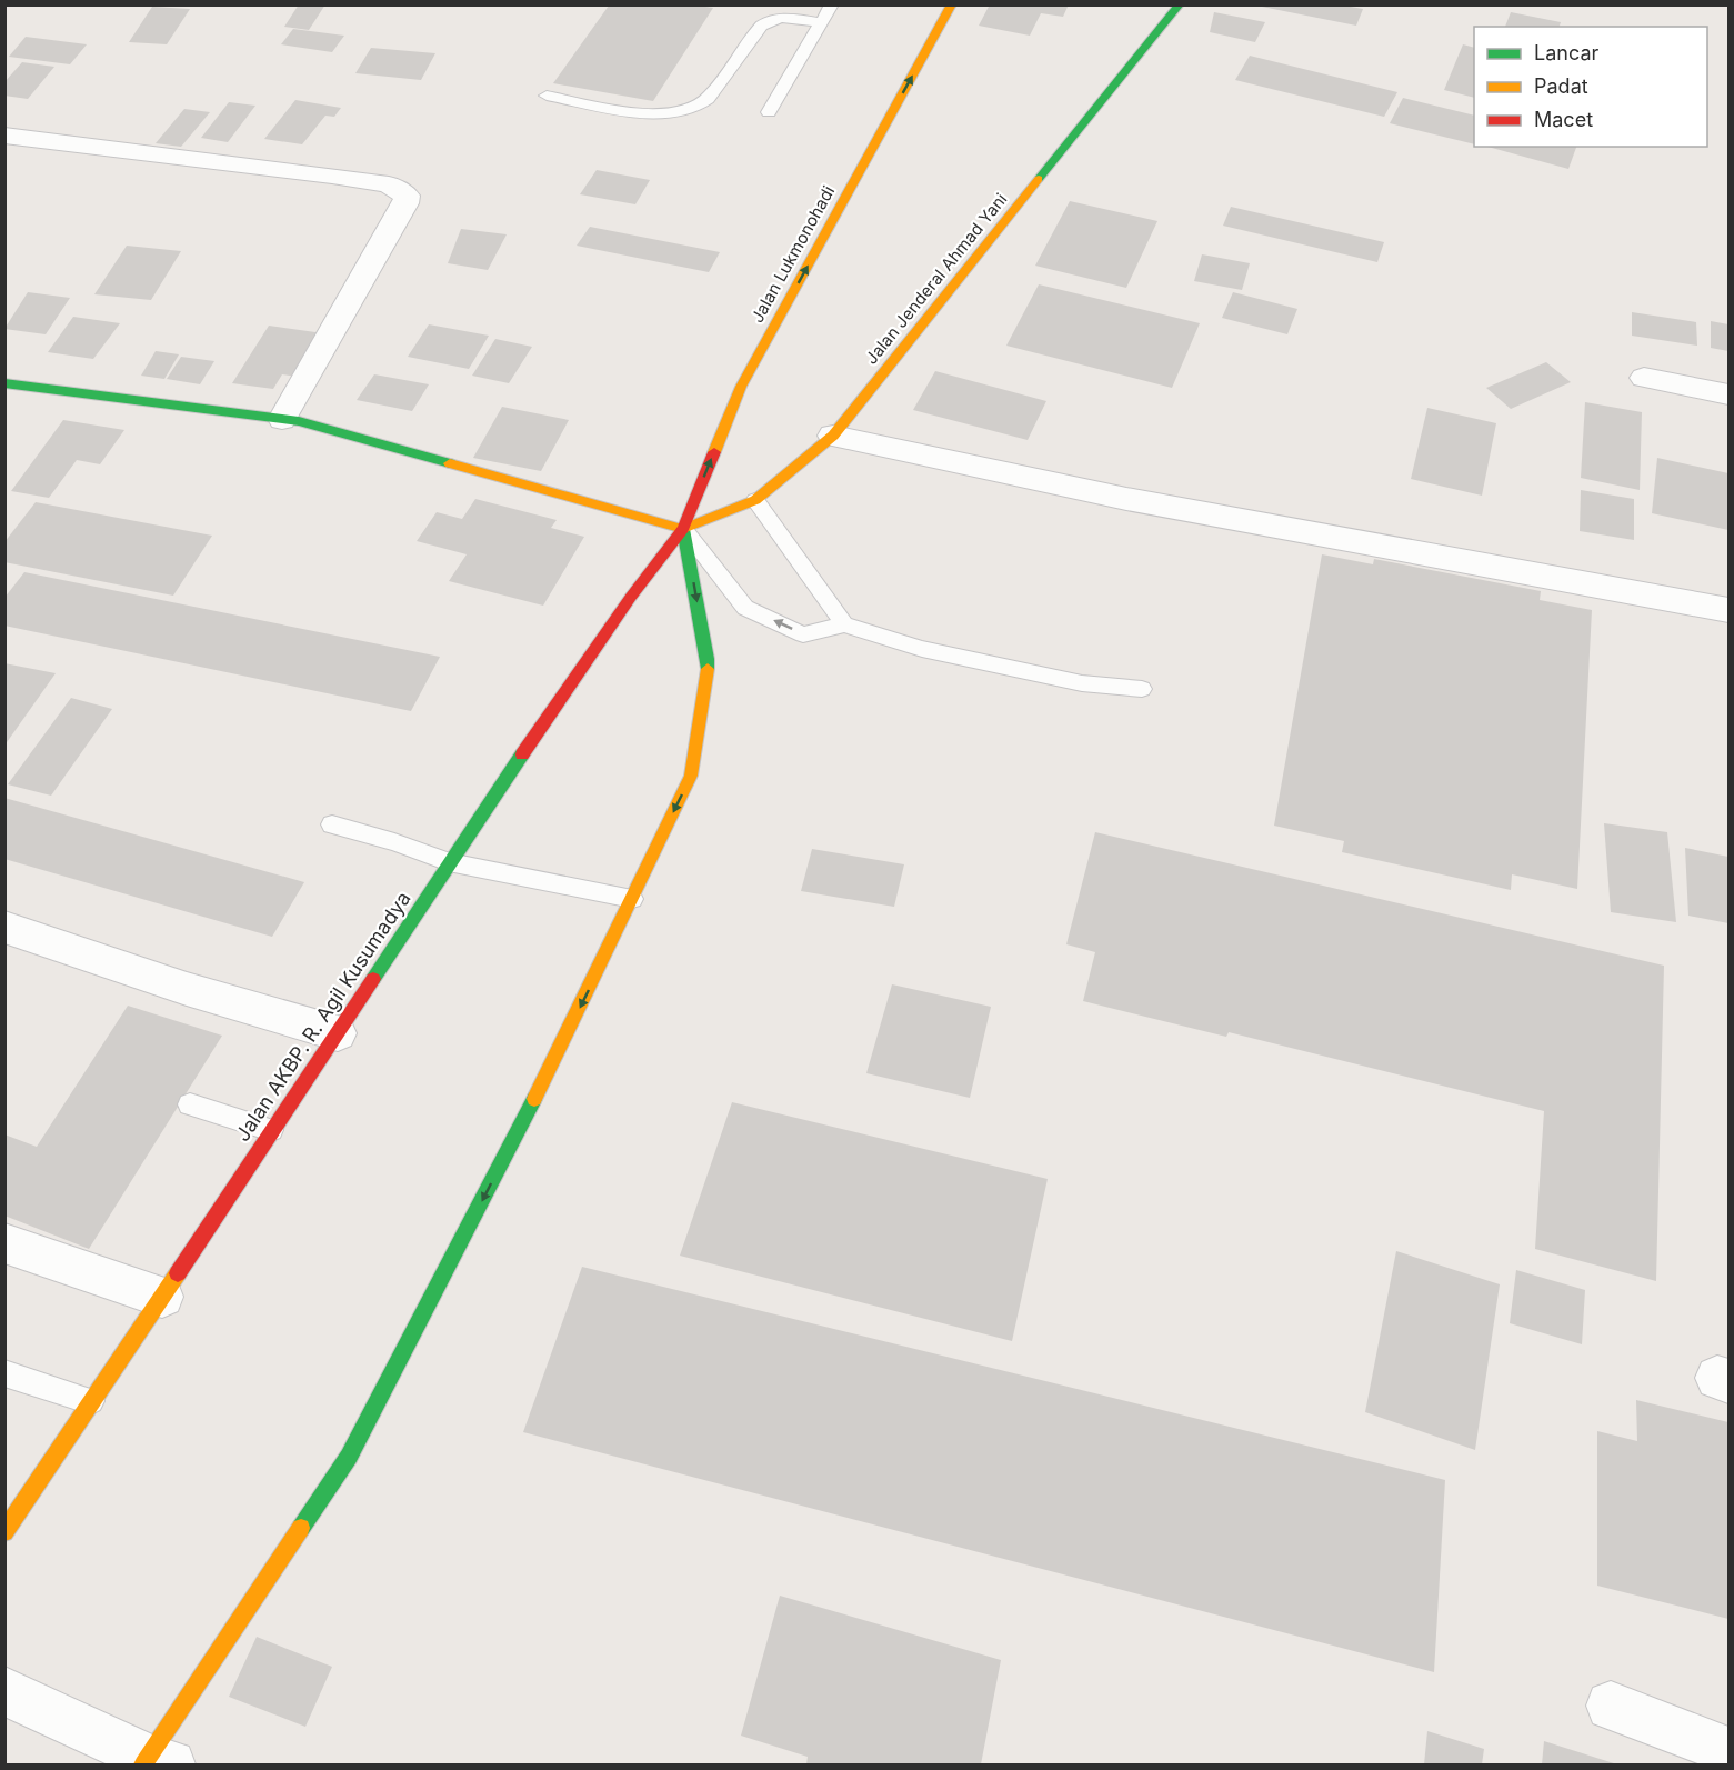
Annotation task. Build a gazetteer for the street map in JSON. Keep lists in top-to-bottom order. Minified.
{"streets":{"main road":["Jalan Lukmonohadi","Jalan Jenderal Ahmad Yani","Jalan AKBP. R. Agil Kusumadya"]},"crossings":[["Jalan Lukmonohadi","Jalan Jenderal Ahmad Yani"],["Jalan Lukmonohadi","Jalan AKBP. R. Agil Kusumadya"],["Jalan Jenderal Ahmad Yani","Jalan AKBP. R. Agil Kusumadya"]],"one_way":["Jalan Lukmonohadi"],"legend":["Lancar","Padat","Macet"]}
